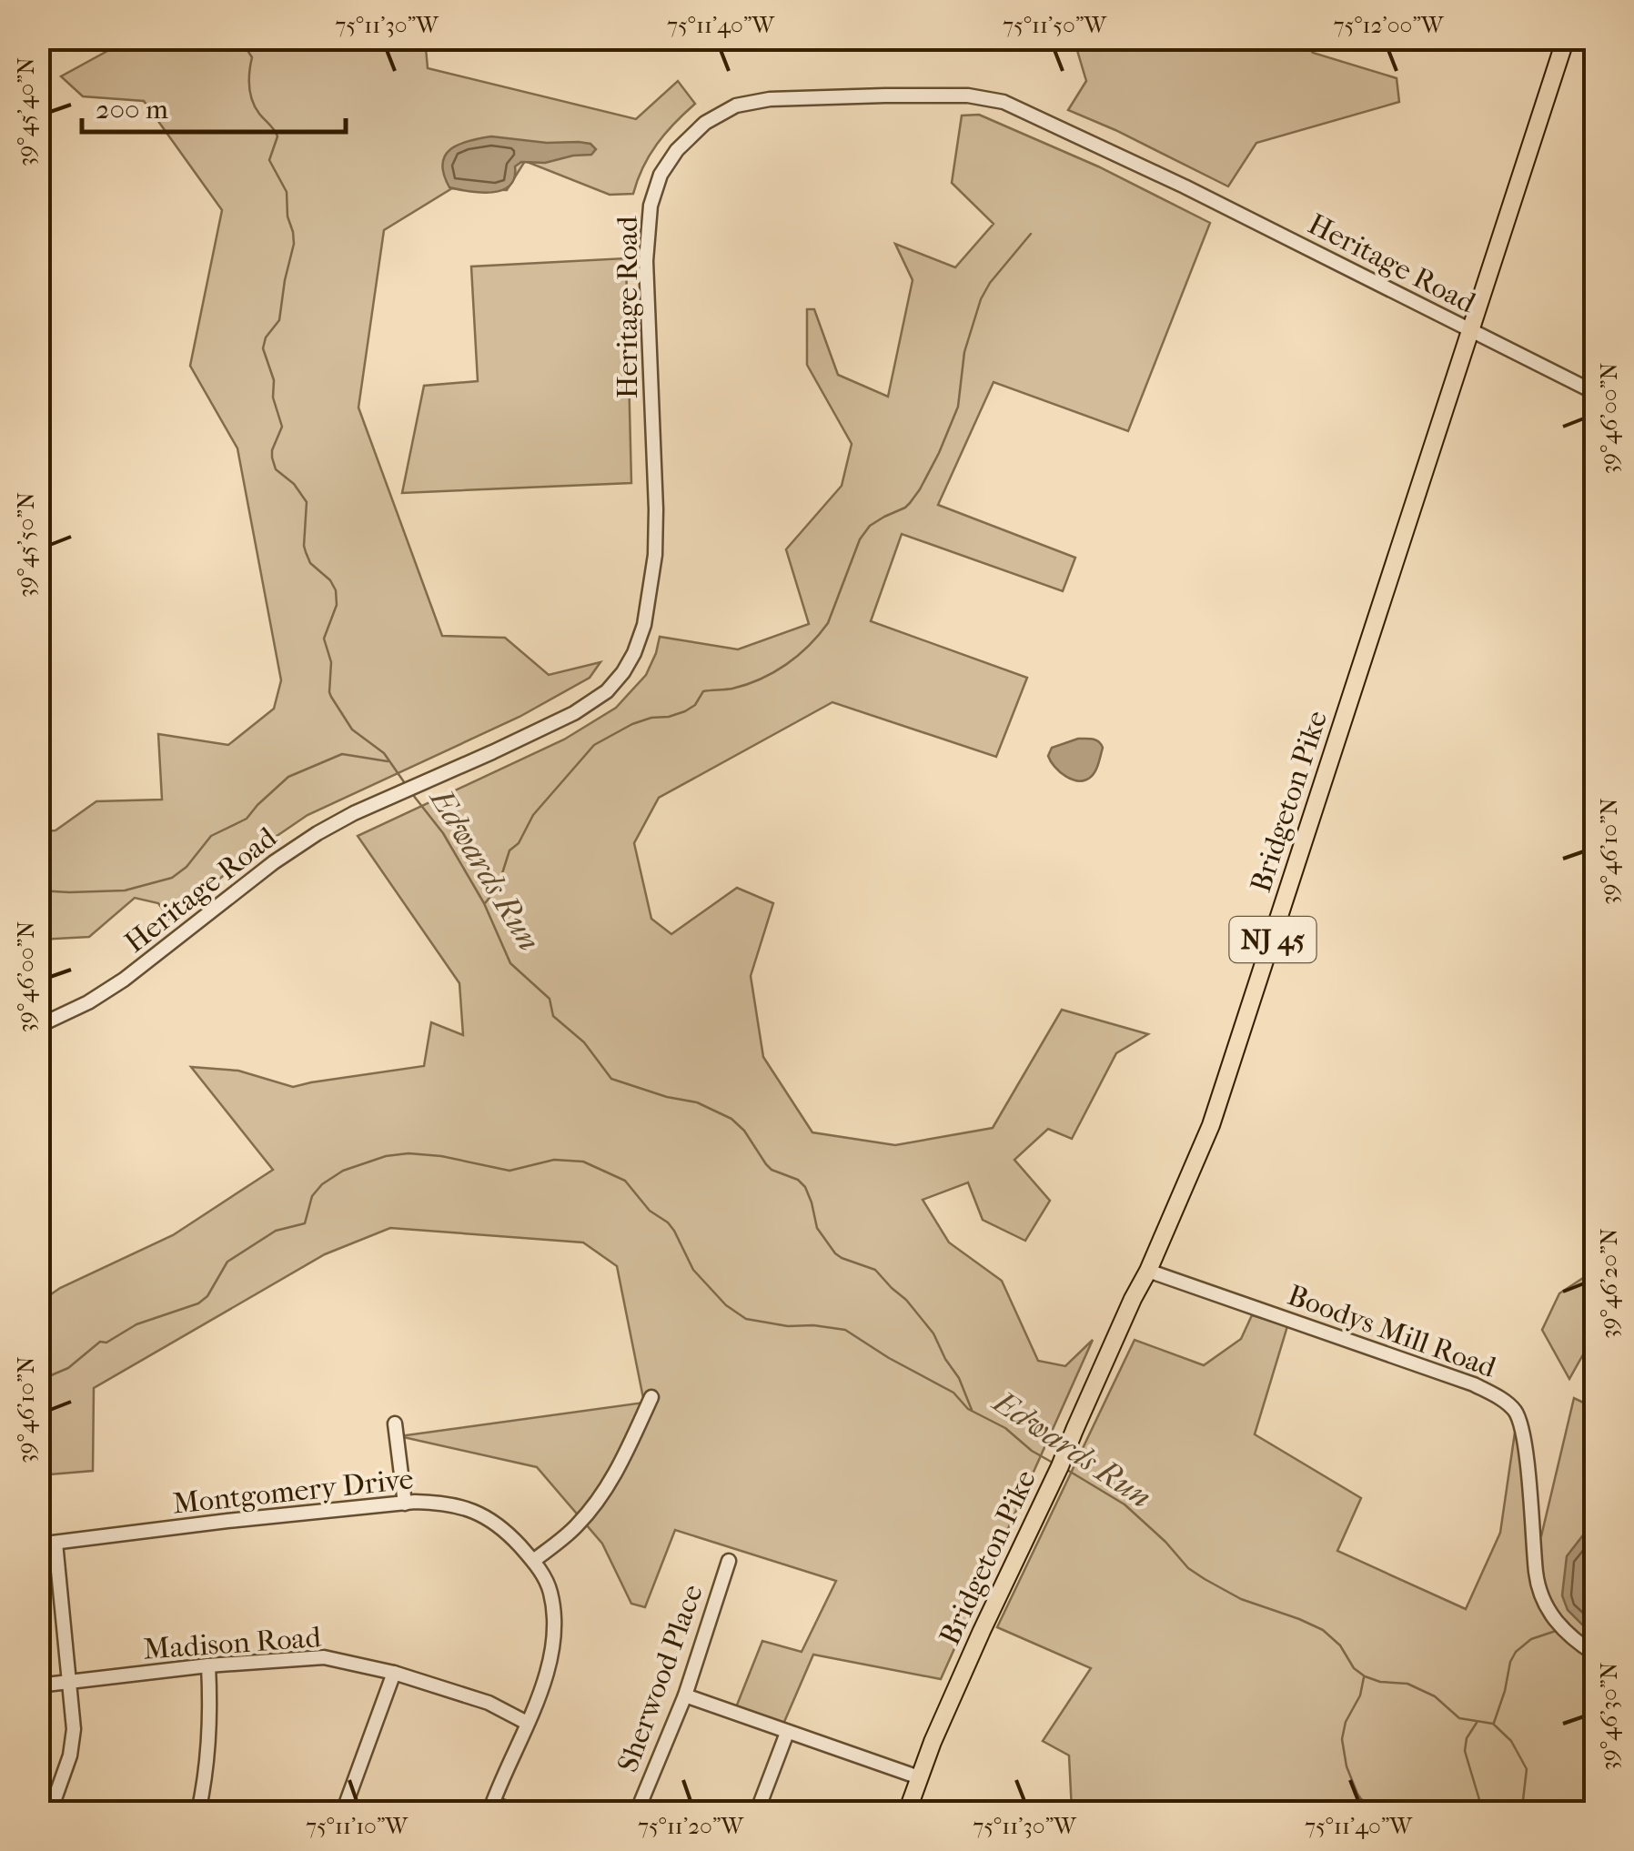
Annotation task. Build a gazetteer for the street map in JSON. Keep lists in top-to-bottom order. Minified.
{"streets":{"main road":["Bridgeton Pike","NJ 45"],"street":["Heritage Road","Boodys Mill Road","Montgomery Drive","Madison Road","Sherwood Place"]},"crossings":[["Heritage Road","Bridgeton Pike"],["Bridgeton Pike","Boodys Mill Road"],["Montgomery Drive","Madison Road"]],"water":["Edwards Run"],"scale_bar":"200 m","coordinates":["75°11'30\"W","75°11'40\"W","75°11'50\"W","75°12'00\"W","39°45'40\"N","39°46'00\"N","39°45'50\"N","39°46'10\"N","39°46'20\"N","39°46'30\"N","75°11'10\"W","75°11'20\"W"]}
